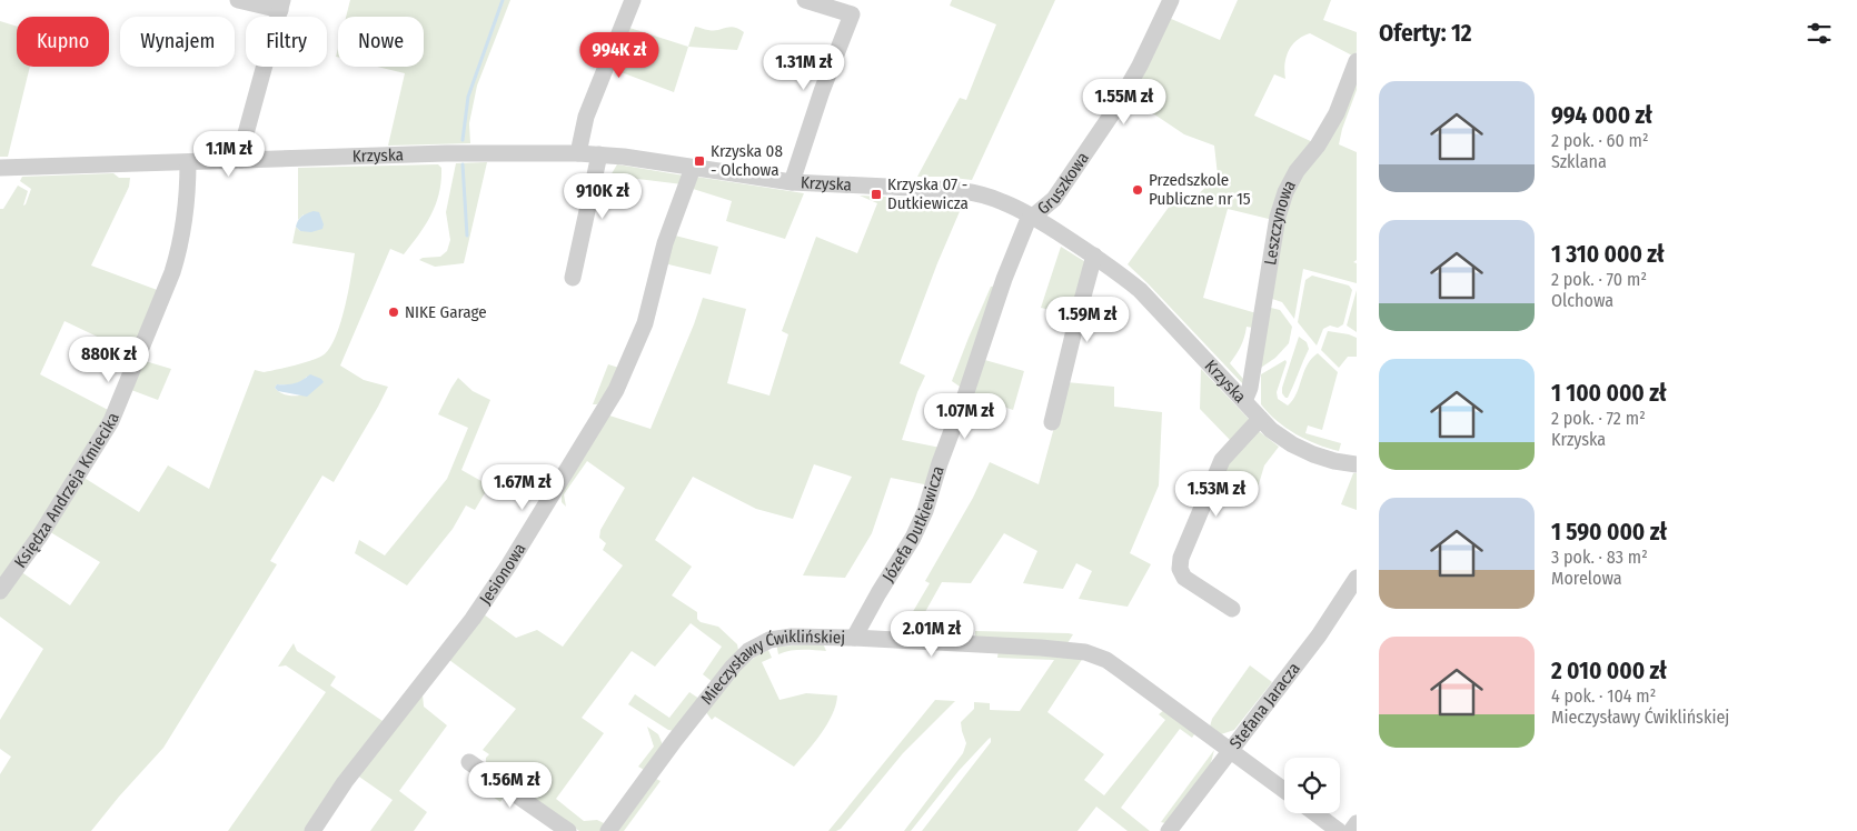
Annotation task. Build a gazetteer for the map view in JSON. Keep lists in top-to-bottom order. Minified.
{"streets":{"street":["Krzyska","Gruszkowa","Leszczynowa","Księdza Andrzeja Kmiecika","Józefa Dutkiewicza","Jesionowa","Mieczysławy Ćwiklińskiej","Stefana Jaracza"]},"crossings":[["Krzyska","Gruszkowa"],["Krzyska","Leszczynowa"],["Krzyska","Księdza Andrzeja Kmiecika"],["Krzyska","Józefa Dutkiewicza"],["Krzyska","Jesionowa"],["Gruszkowa","Józefa Dutkiewicza"],["Józefa Dutkiewicza","Mieczysławy Ćwiklińskiej"],["Mieczysławy Ćwiklińskiej","Stefana Jaracza"]],"places":{"transit":["Krzyska 08 - Olchowa","Krzyska 07 - Dutkiewicza"],"other":["Przedszkole Publiczne nr 15","NIKE Garage"]},"page":{"heading":"Oferty: 12","chip":["Kupno","Wynajem","Filtry","Nowe"],"price":["994K zł","1.31M zł","1.55M zł","1.1M zł","910K zł","1.59M zł","880K zł","1.07M zł","1.67M zł","1.53M zł","2.01M zł","1.56M zł"],"list":[{"name":"994 000 zł","note":"2 pok. · 60 m² · Szklana"},{"name":"1 310 000 zł","note":"2 pok. · 70 m² · Olchowa"},{"name":"1 100 000 zł","note":"2 pok. · 72 m² · Krzyska"},{"name":"1 590 000 zł","note":"3 pok. · 83 m² · Morelowa"},{"name":"2 010 000 zł","note":"4 pok. · 104 m² · Mieczysławy Ćwiklińskiej"}]}}
